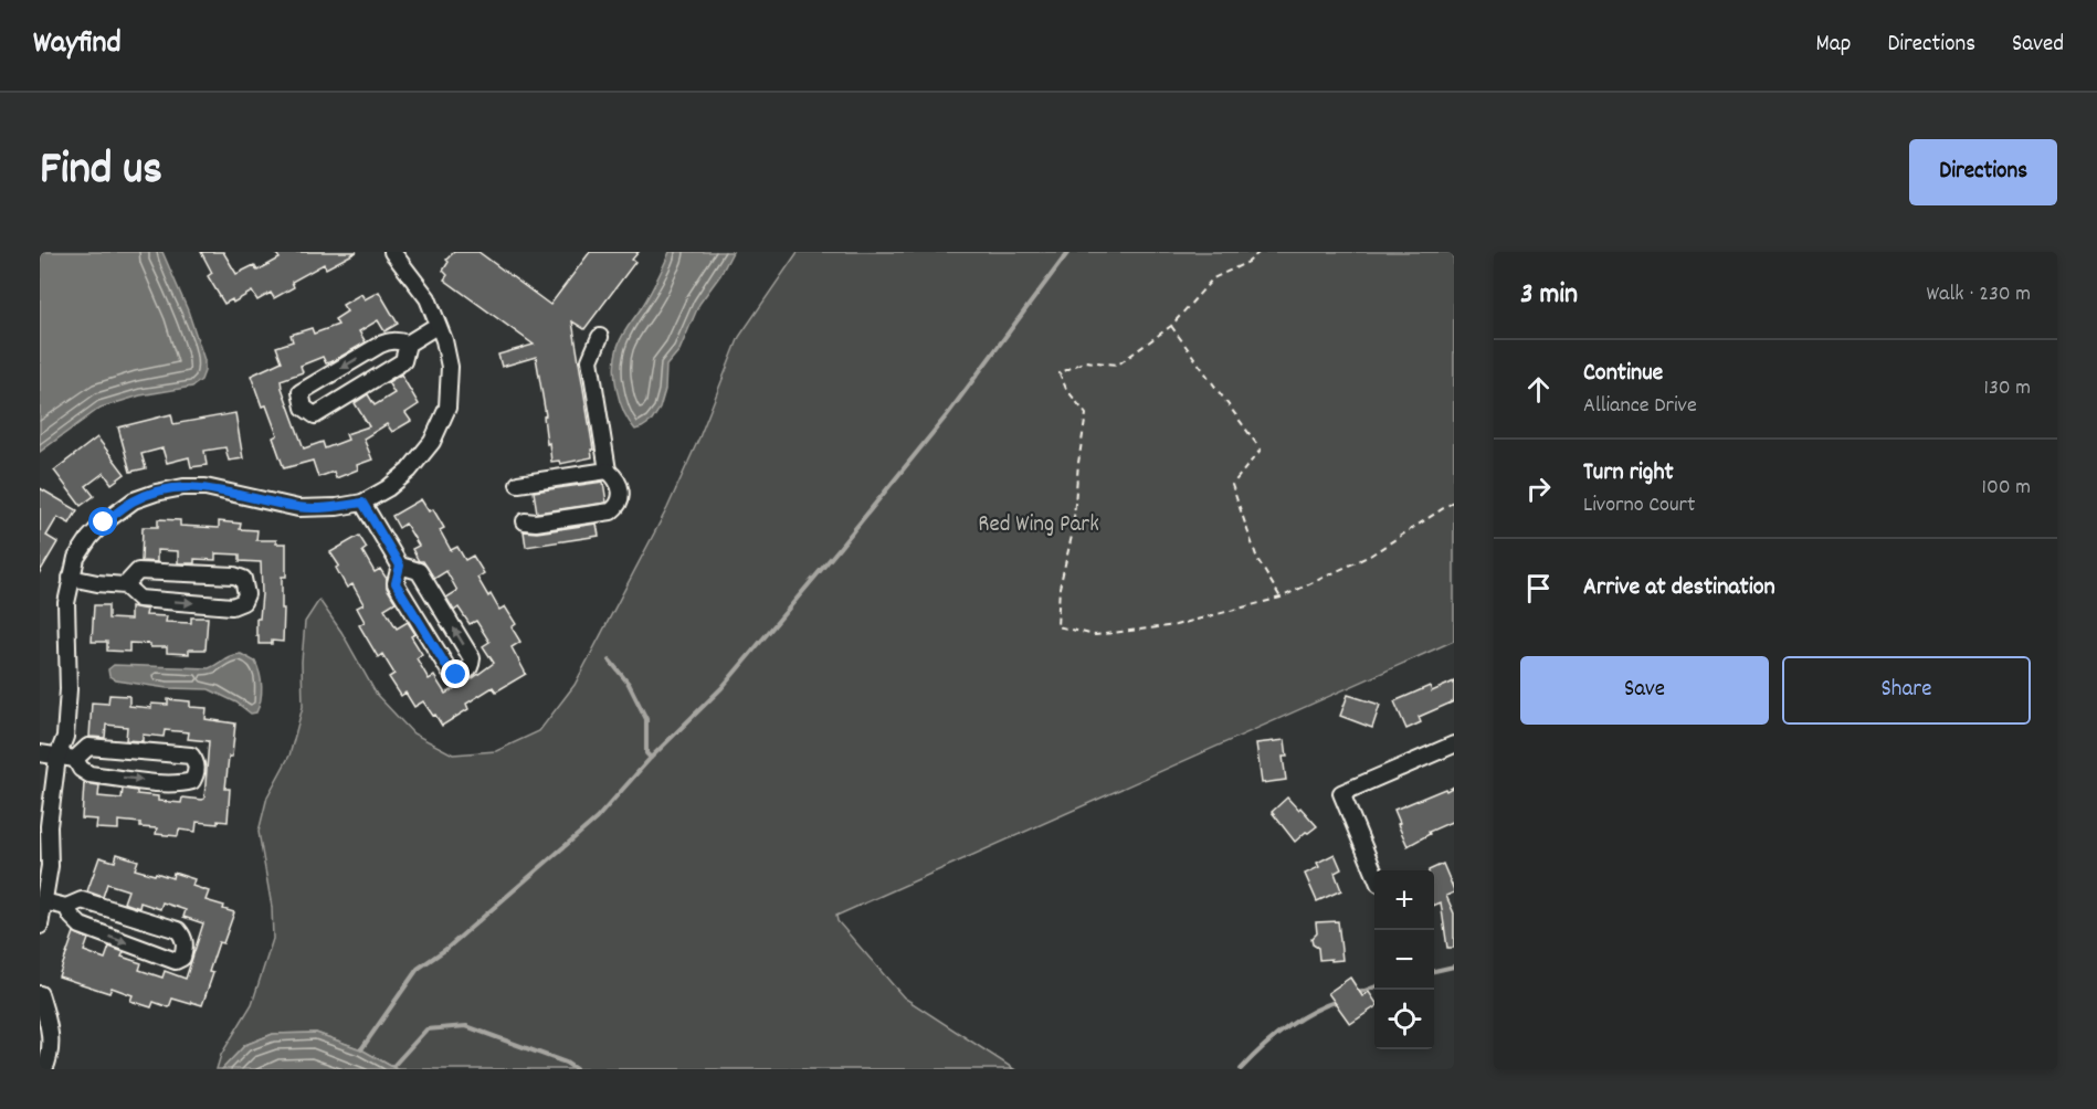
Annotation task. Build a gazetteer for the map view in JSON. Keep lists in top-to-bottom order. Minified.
{"parks":["Red Wing Park"],"page":{"header":"Wayfind","nav":["Map","Directions","Saved"],"title":"Find us","buttons":["Directions",["Save","Share"]],"heading":["3 min","Walk · 230 m"],"list":[["Continue","Alliance Drive","130 m"],["Turn right","Livorno Court","100 m"],"Arrive at destination"],"map_buttons":["+","−"]}}
